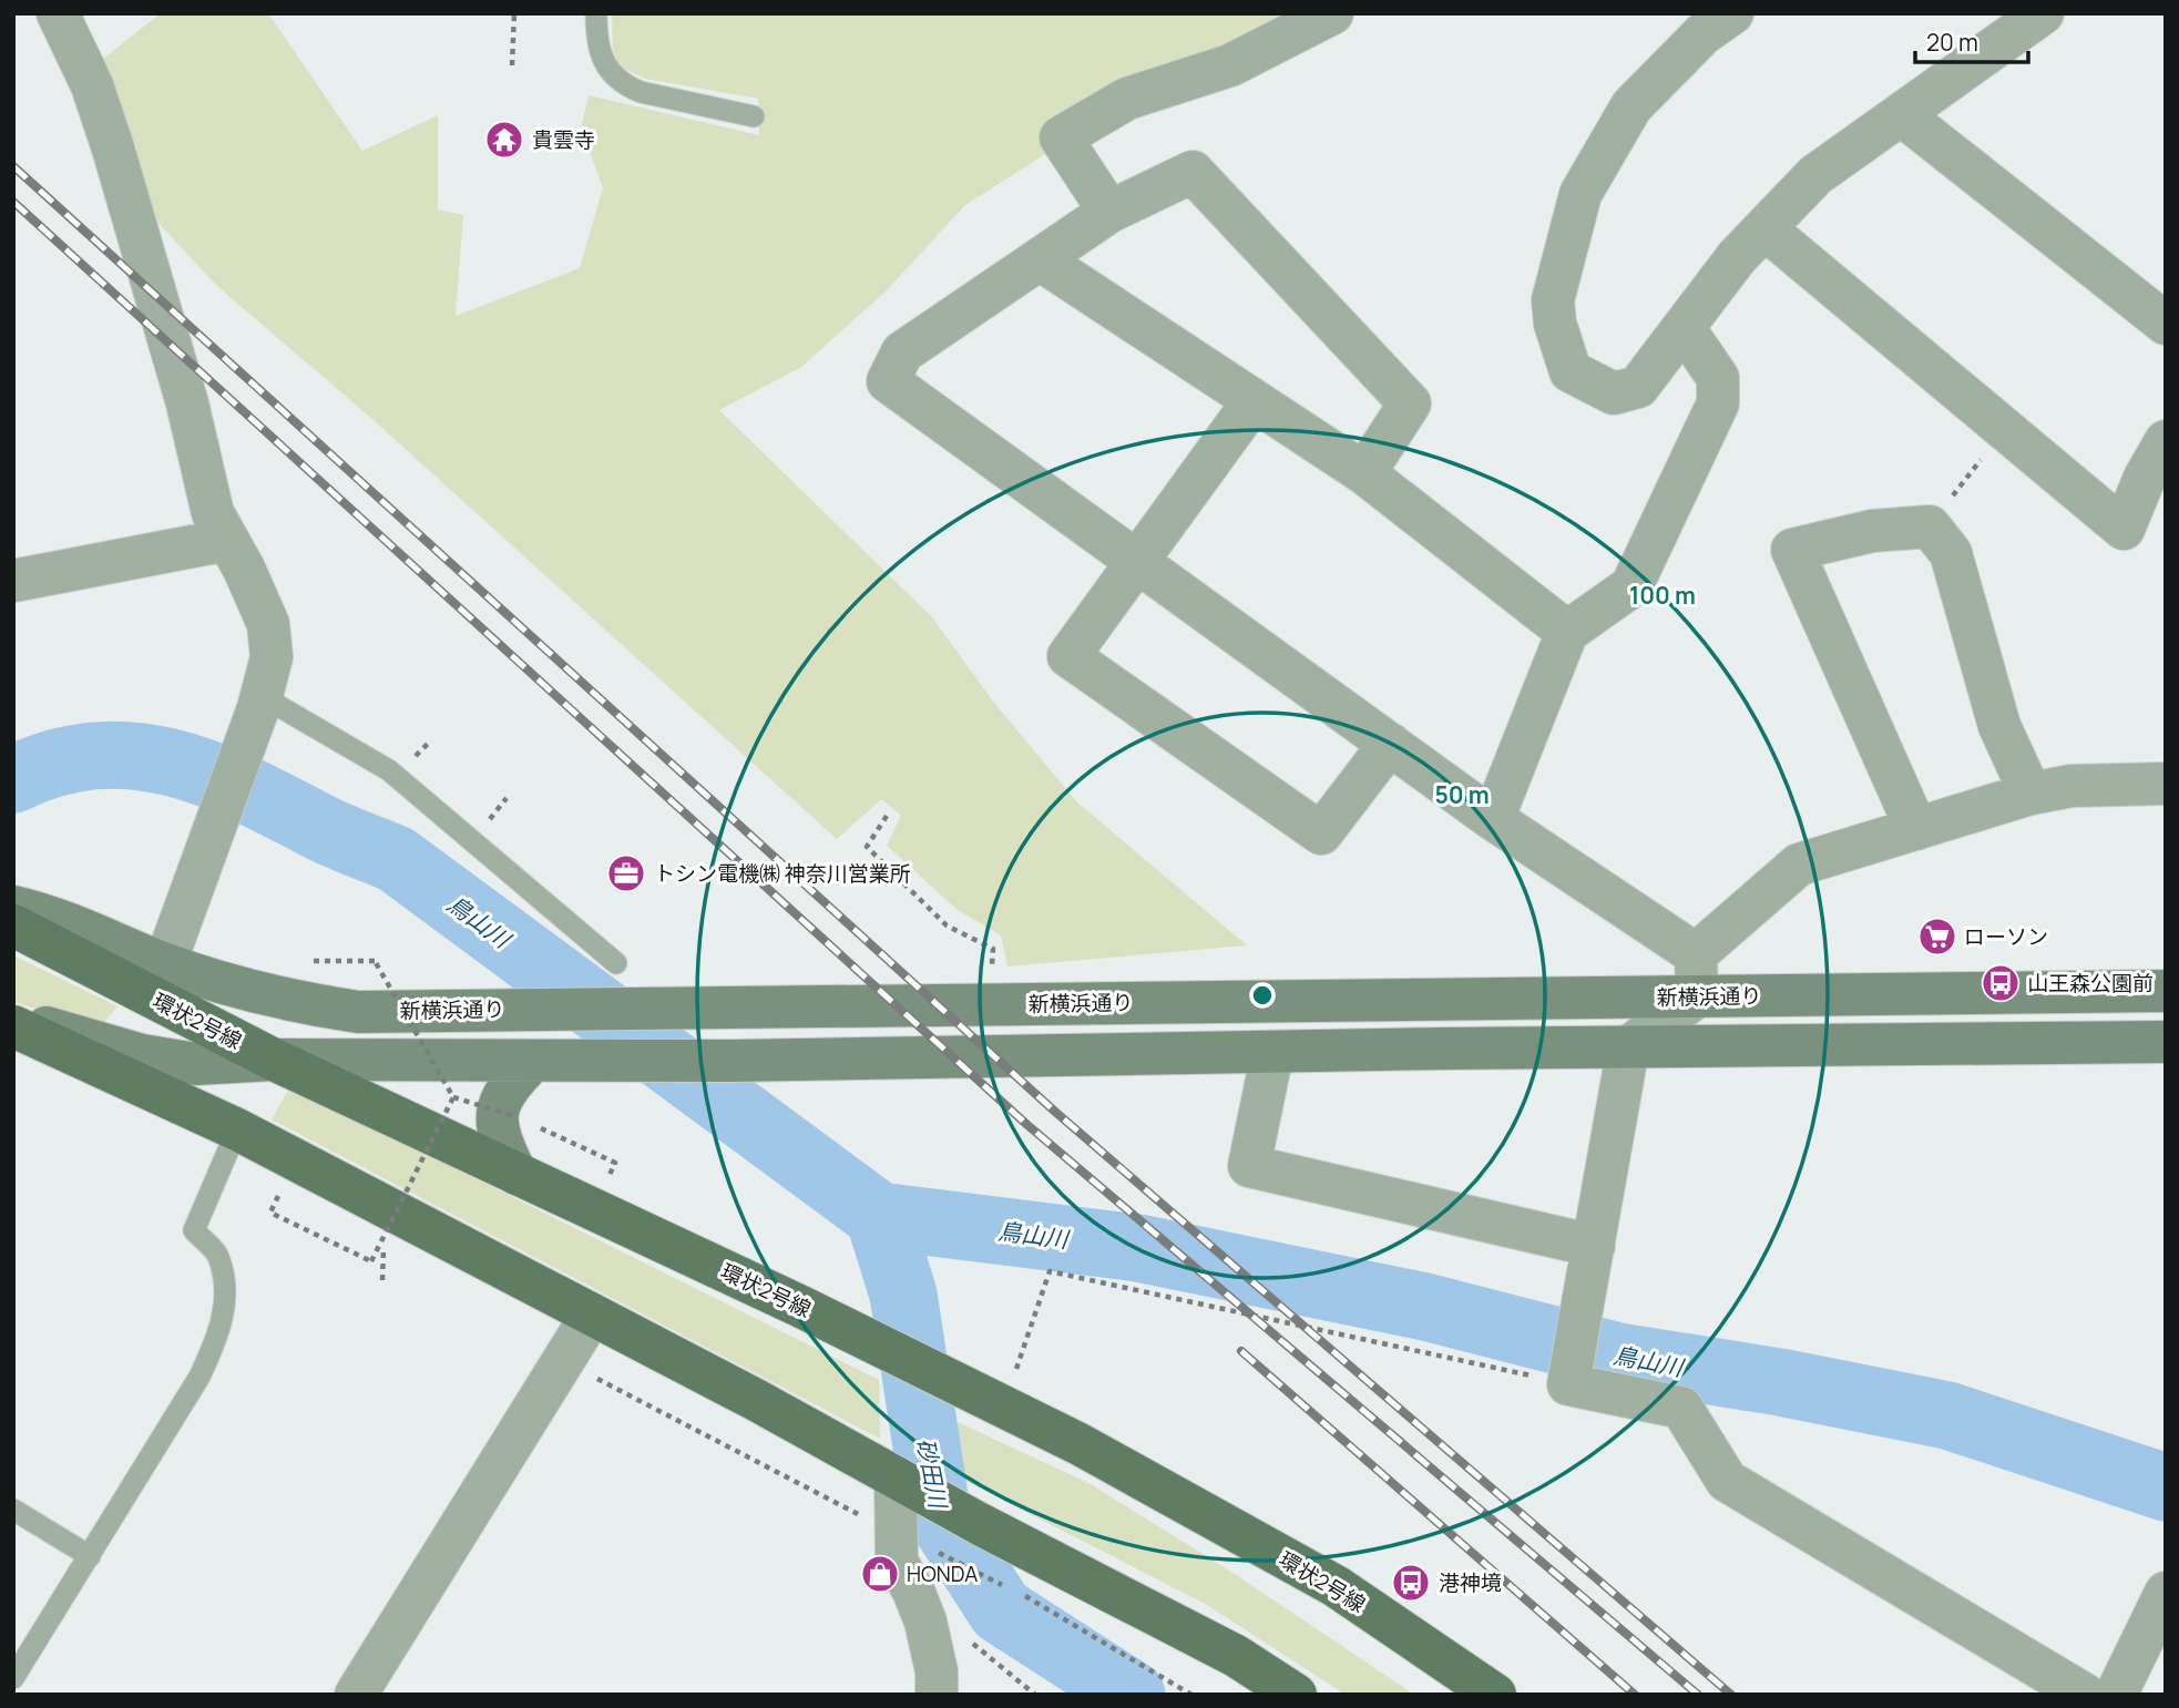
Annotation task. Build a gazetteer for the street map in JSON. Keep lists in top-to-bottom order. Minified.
{"streets":{"main road":["環状2号線"],"street":["新横浜通り"]},"water":["鳥山川","砂田川"],"places":{"temple":["貴雲寺"],"office":["トシン電機㈱ 神奈川営業所"],"supermarket":["ローソン"],"bus stop":["山王森公園前","港神境"],"shop":["HONDA"]},"scale_bar":"20 m","rings":["100 m","50 m"]}
